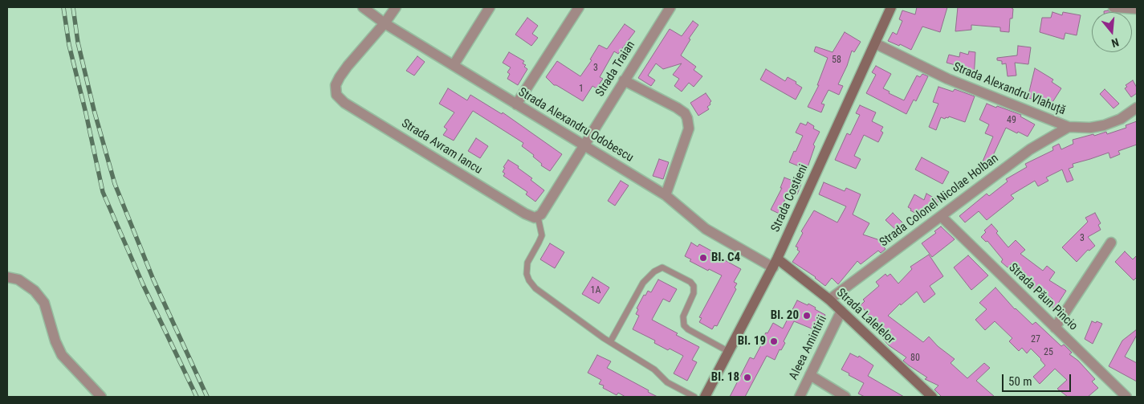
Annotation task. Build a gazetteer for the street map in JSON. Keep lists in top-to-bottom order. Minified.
{"streets":{"street":["Strada Traian","Strada Alexandru Vlahuță","Strada Alexandru Odobescu","Strada Avram Iancu","Strada Costieni","Strada Colonel Nicolae Holban","Strada Păun Pincio","Strada Lalelelor","Aleea Amintirii"]},"crossings":[["Strada Traian","Strada Alexandru Odobescu"],["Strada Alexandru Vlahuță","Strada Costieni"],["Strada Alexandru Vlahuță","Strada Colonel Nicolae Holban"],["Strada Alexandru Odobescu","Strada Avram Iancu"],["Strada Alexandru Odobescu","Strada Costieni"],["Strada Alexandru Odobescu","Strada Lalelelor"],["Strada Costieni","Strada Lalelelor"],["Strada Colonel Nicolae Holban","Strada Păun Pincio"],["Strada Colonel Nicolae Holban","Strada Lalelelor"],["Strada Lalelelor","Aleea Amintirii"]],"places":["Bl. C4","Bl. 20","Bl. 19","Bl. 18"],"house_numbers":["58","3","1","49","3","1A","27","25","80"],"scale_bar":"50 m","north":"bottom"}
